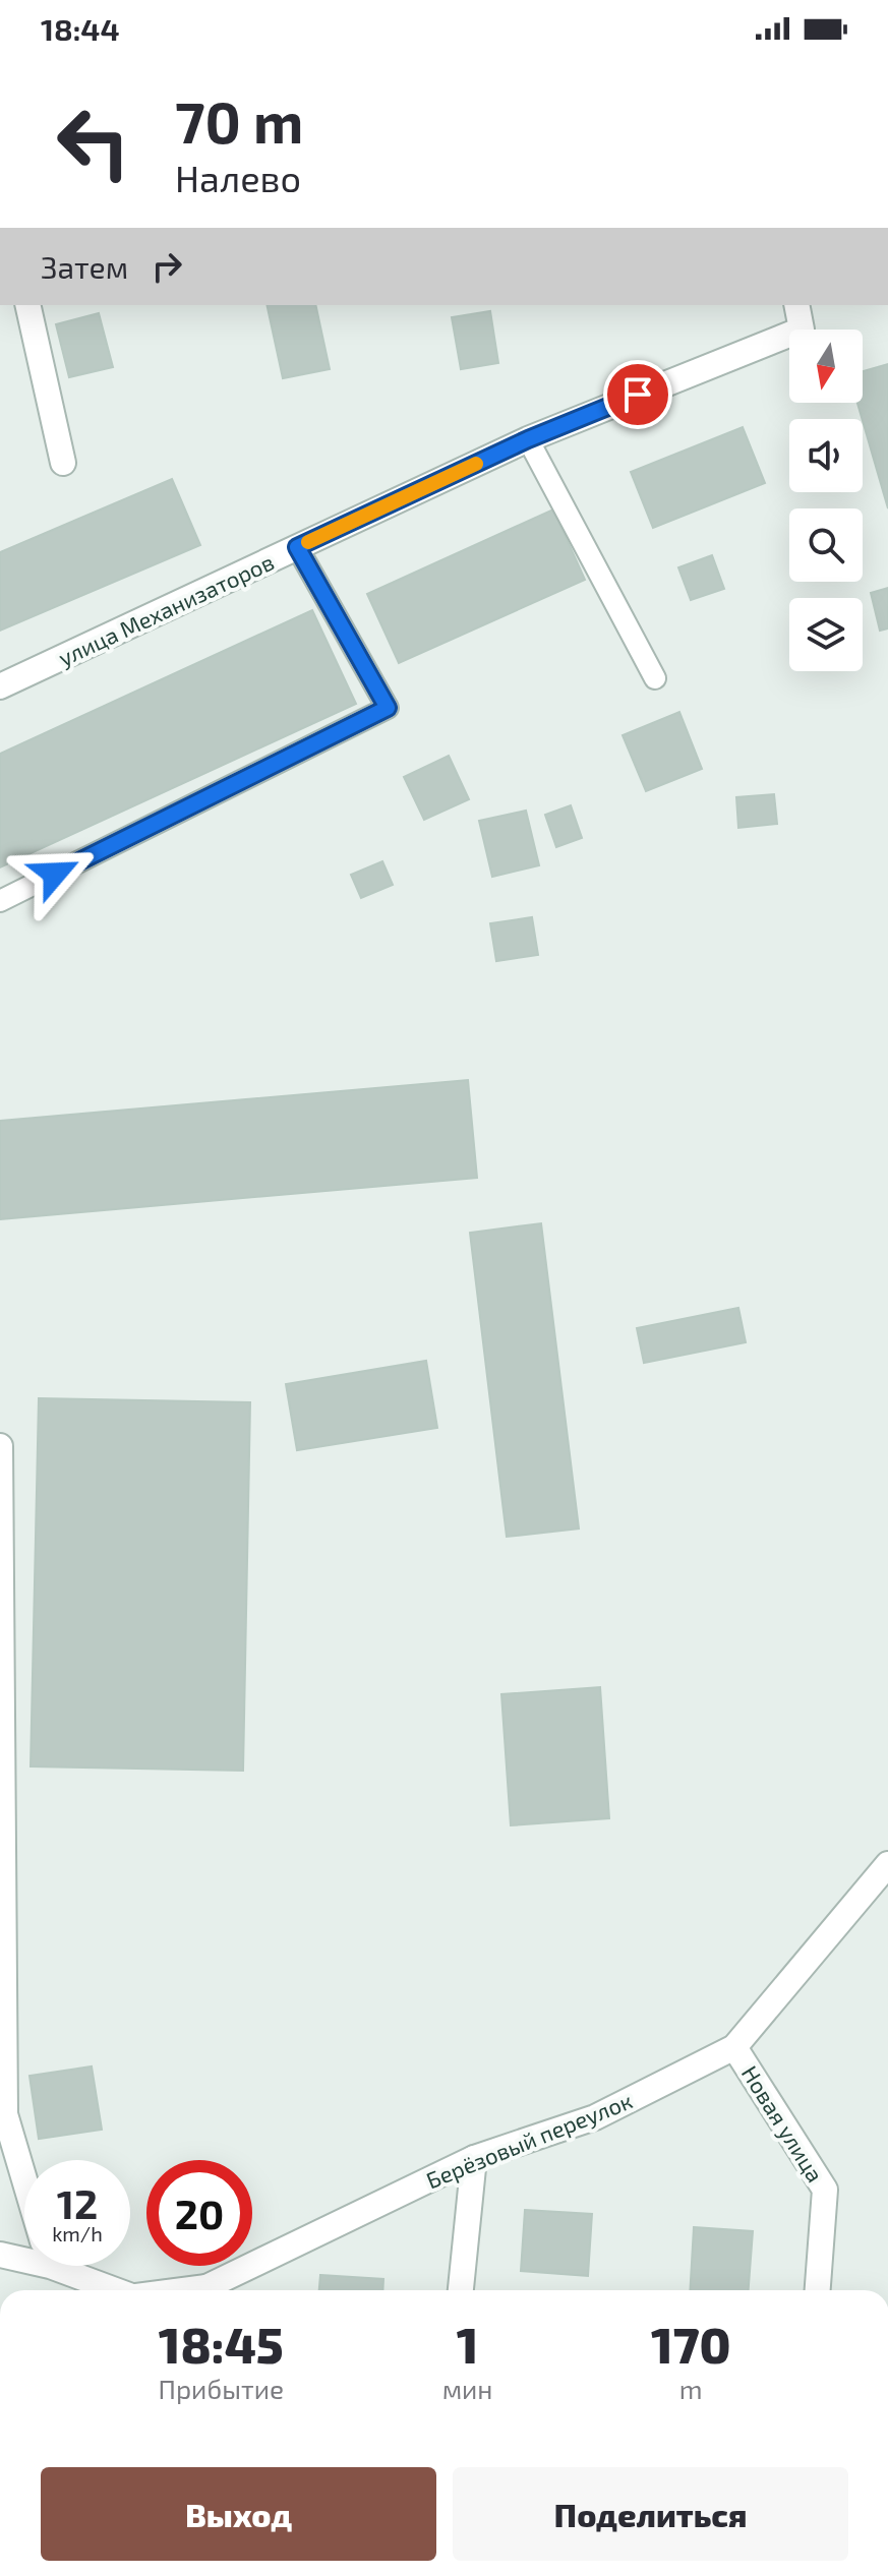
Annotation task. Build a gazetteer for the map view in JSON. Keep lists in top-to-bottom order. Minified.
{"streets":{"street":["улица Механизаторов","Новая улица","Берёзовый переулок"]},"crossings":[["Новая улица","Берёзовый переулок"]],"north":"bottom","page":{"status":"18:44","turn":["70 m","Налево"],"then":"Затем","speed":"12 km/h","limit":"20","eta":["18:45","Прибытие","1","мин","170","m"],"buttons":["Выход","Поделиться"]}}
